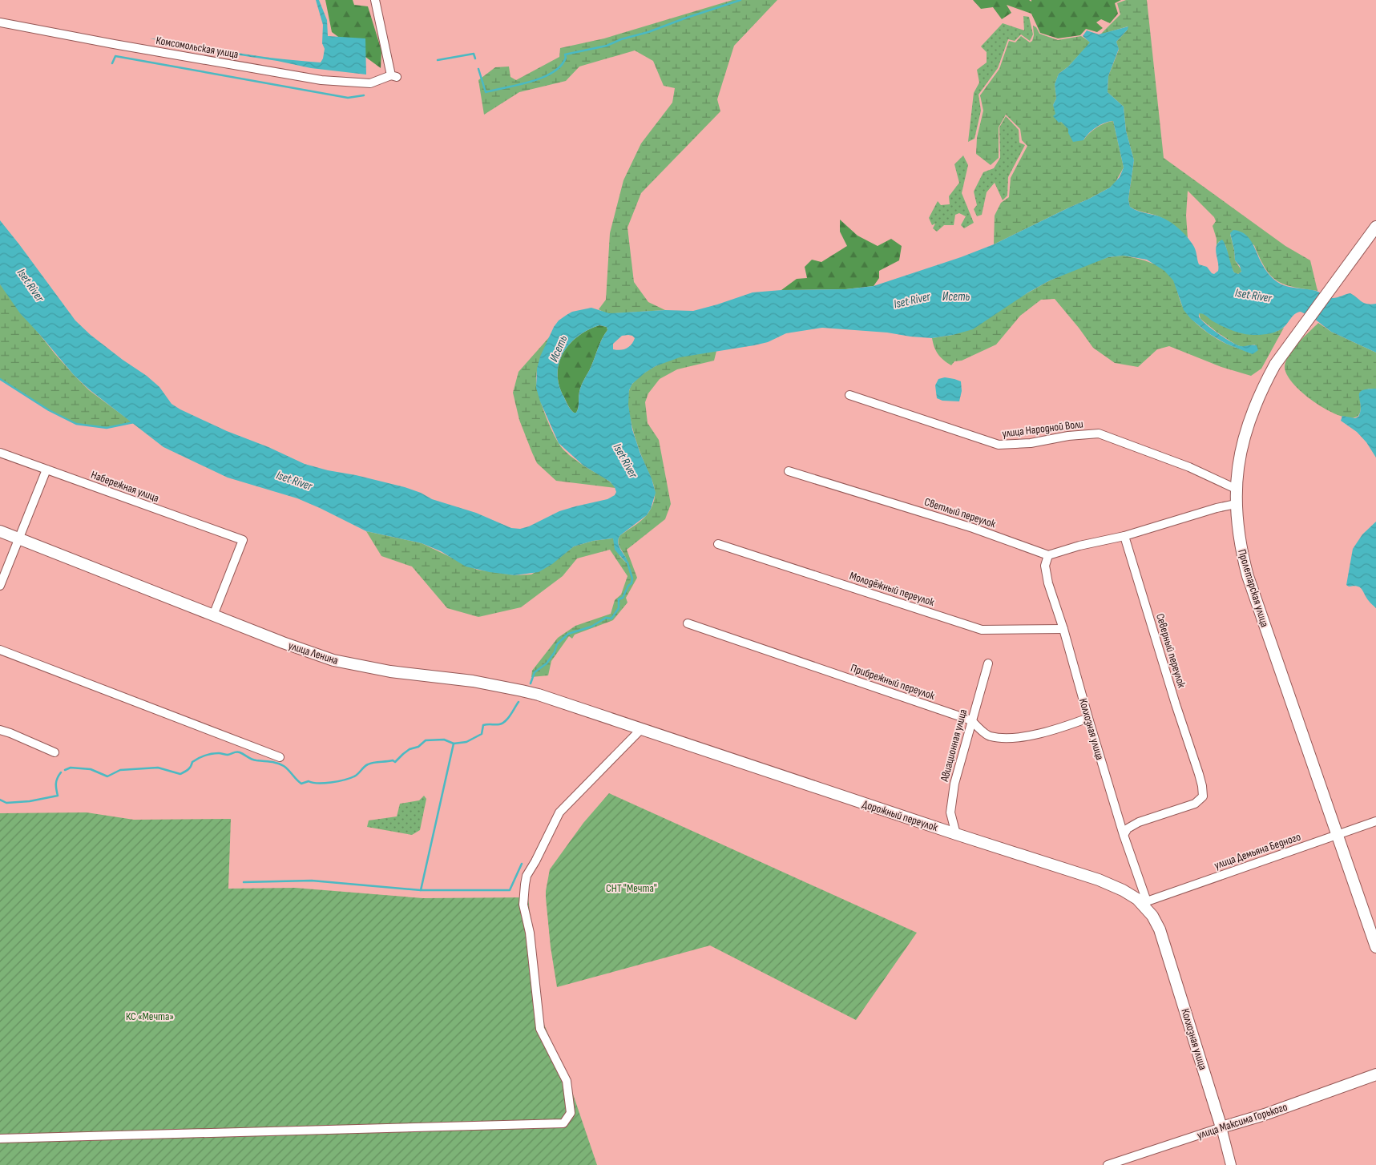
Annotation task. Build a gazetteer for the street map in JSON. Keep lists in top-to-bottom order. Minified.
{"streets":{"main road":["Пролетарская улица","улица Ленина","Колхозная улица","Дорожный переулок","улица Максима Горького"],"street":["Комсомольская улица","улица Народной Воли","Набережная улица","Светлый переулок","Молодёжный переулок","Северный переулок","Прибрежный переулок","Авиационная улица","улица Демьяна Бедного"]},"crossings":[["улица Народной Воли","Пролетарская улица"],["Набережная улица","улица Ленина"],["Светлый переулок","Колхозная улица"],["Пролетарская улица","улица Демьяна Бедного"],["Молодёжный переулок","Колхозная улица"],["Северный переулок","Колхозная улица"],["улица Ленина","Дорожный переулок"],["Прибрежный переулок","Колхозная улица"],["Прибрежный переулок","Авиационная улица"],["Колхозная улица","Дорожный переулок"],["Колхозная улица","улица Демьяна Бедного"],["Колхозная улица","улица Максима Горького"],["Авиационная улица","Дорожный переулок"],["Дорожный переулок","улица Демьяна Бедного"]],"water":["Iset River","Исеть"],"parks":["СНТ \"Мечта\"","КС «Мечта»"]}
